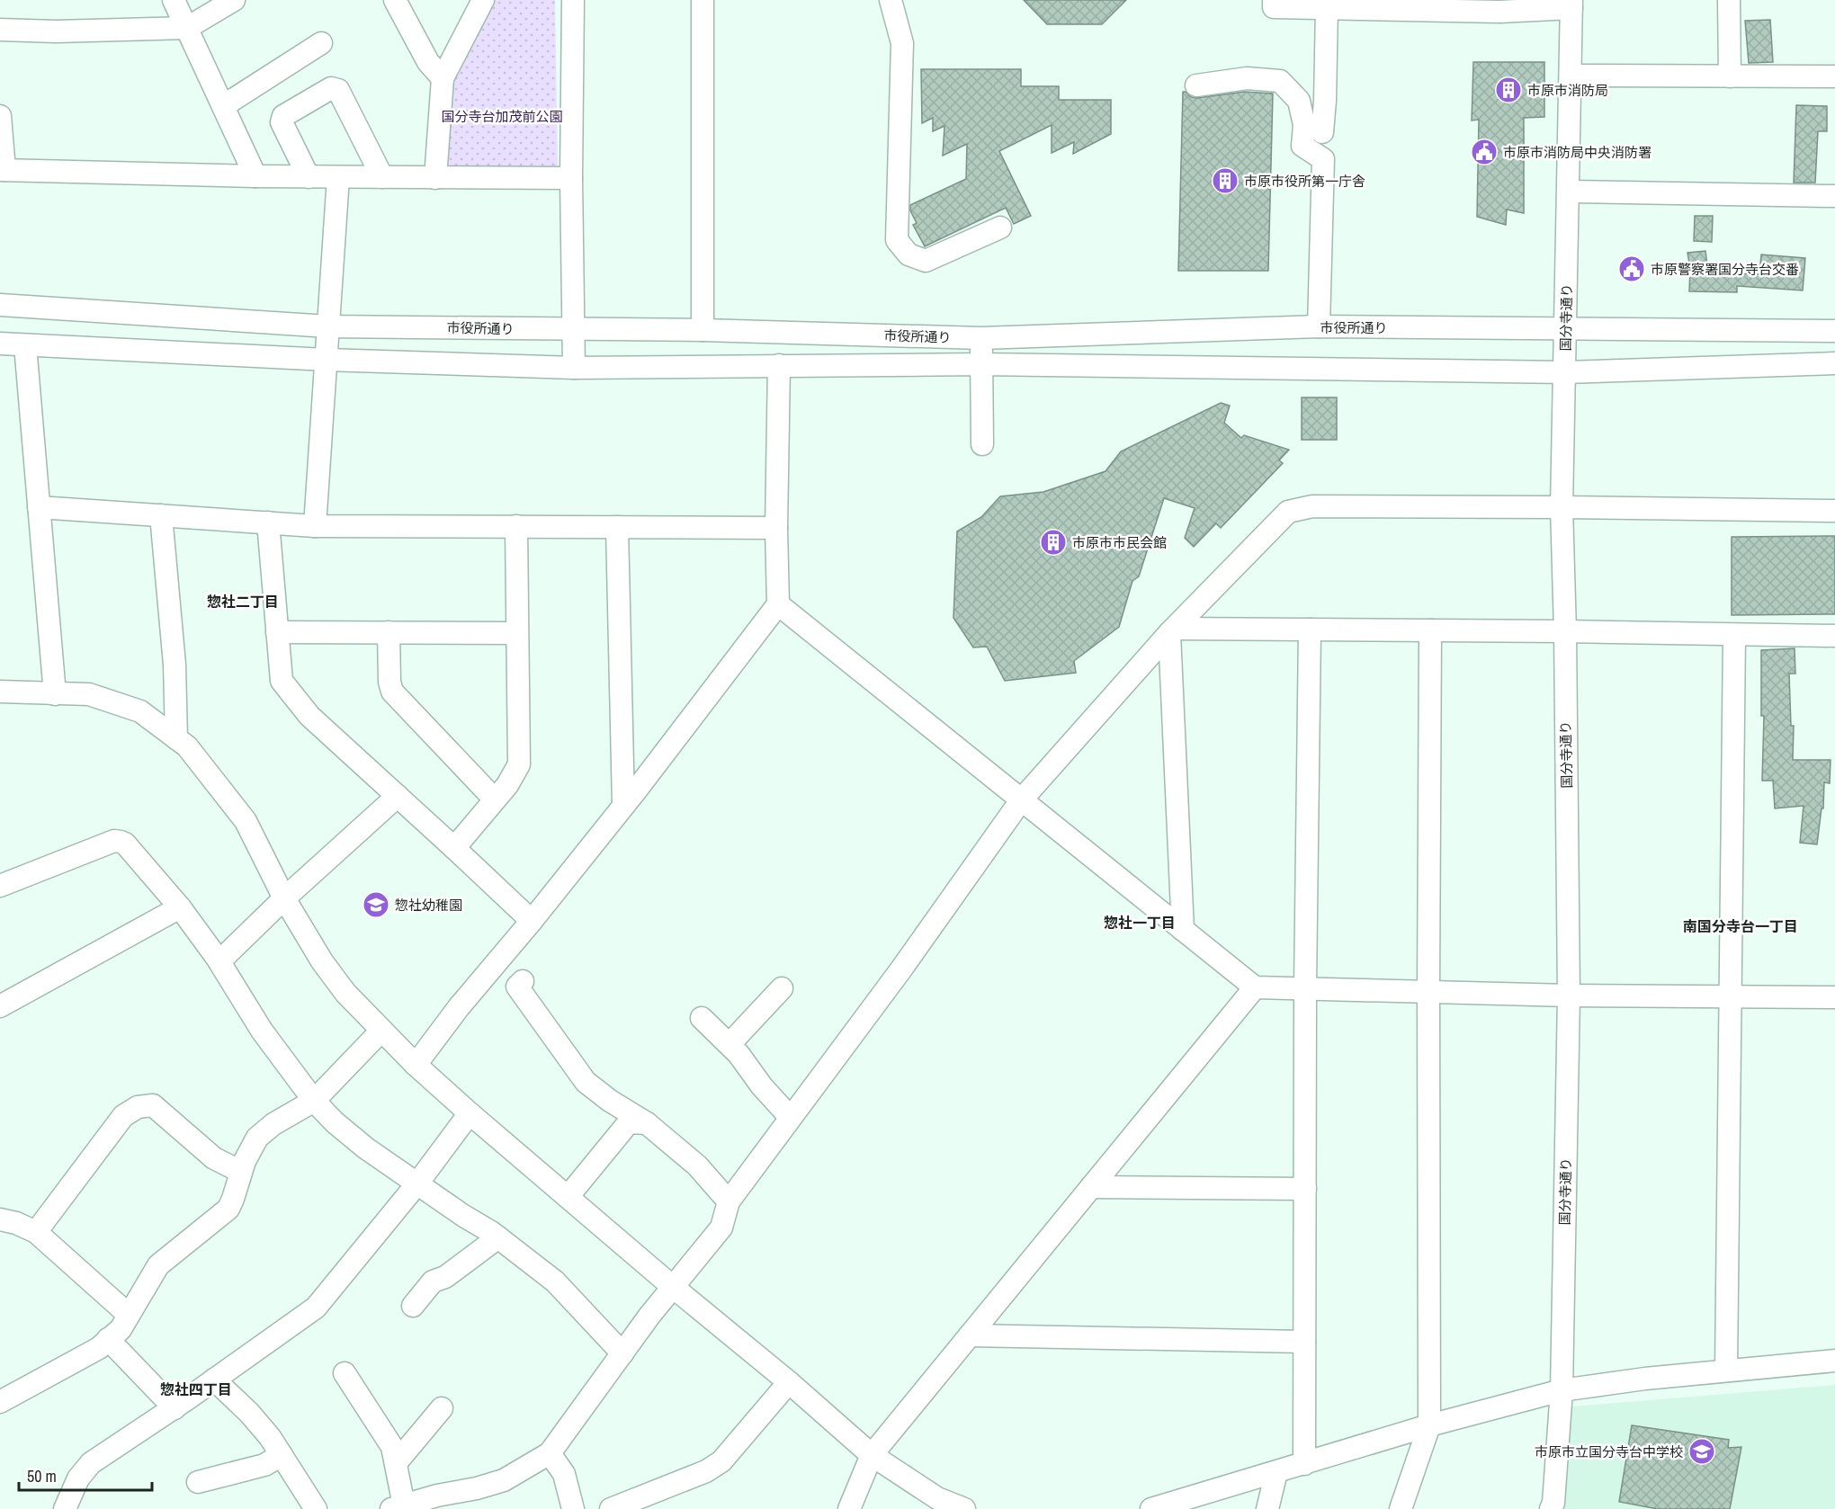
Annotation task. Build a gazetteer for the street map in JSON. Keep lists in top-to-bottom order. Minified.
{"streets":{"street":["国分寺通り","市役所通り"]},"crossings":[["国分寺通り","市役所通り"]],"districts":["惣社二丁目","惣社一丁目","南国分寺台一丁目","惣社四丁目"],"parks":["国分寺台加茂前公園"],"places":{"building":["市原市消防局","市原市役所第一庁舎","市原市市民会館"],"public building":["市原市消防局中央消防署","市原警察署国分寺台交番"],"school or university":["惣社幼稚園","市原市立国分寺台中学校"]},"scale_bar":"50 m"}
